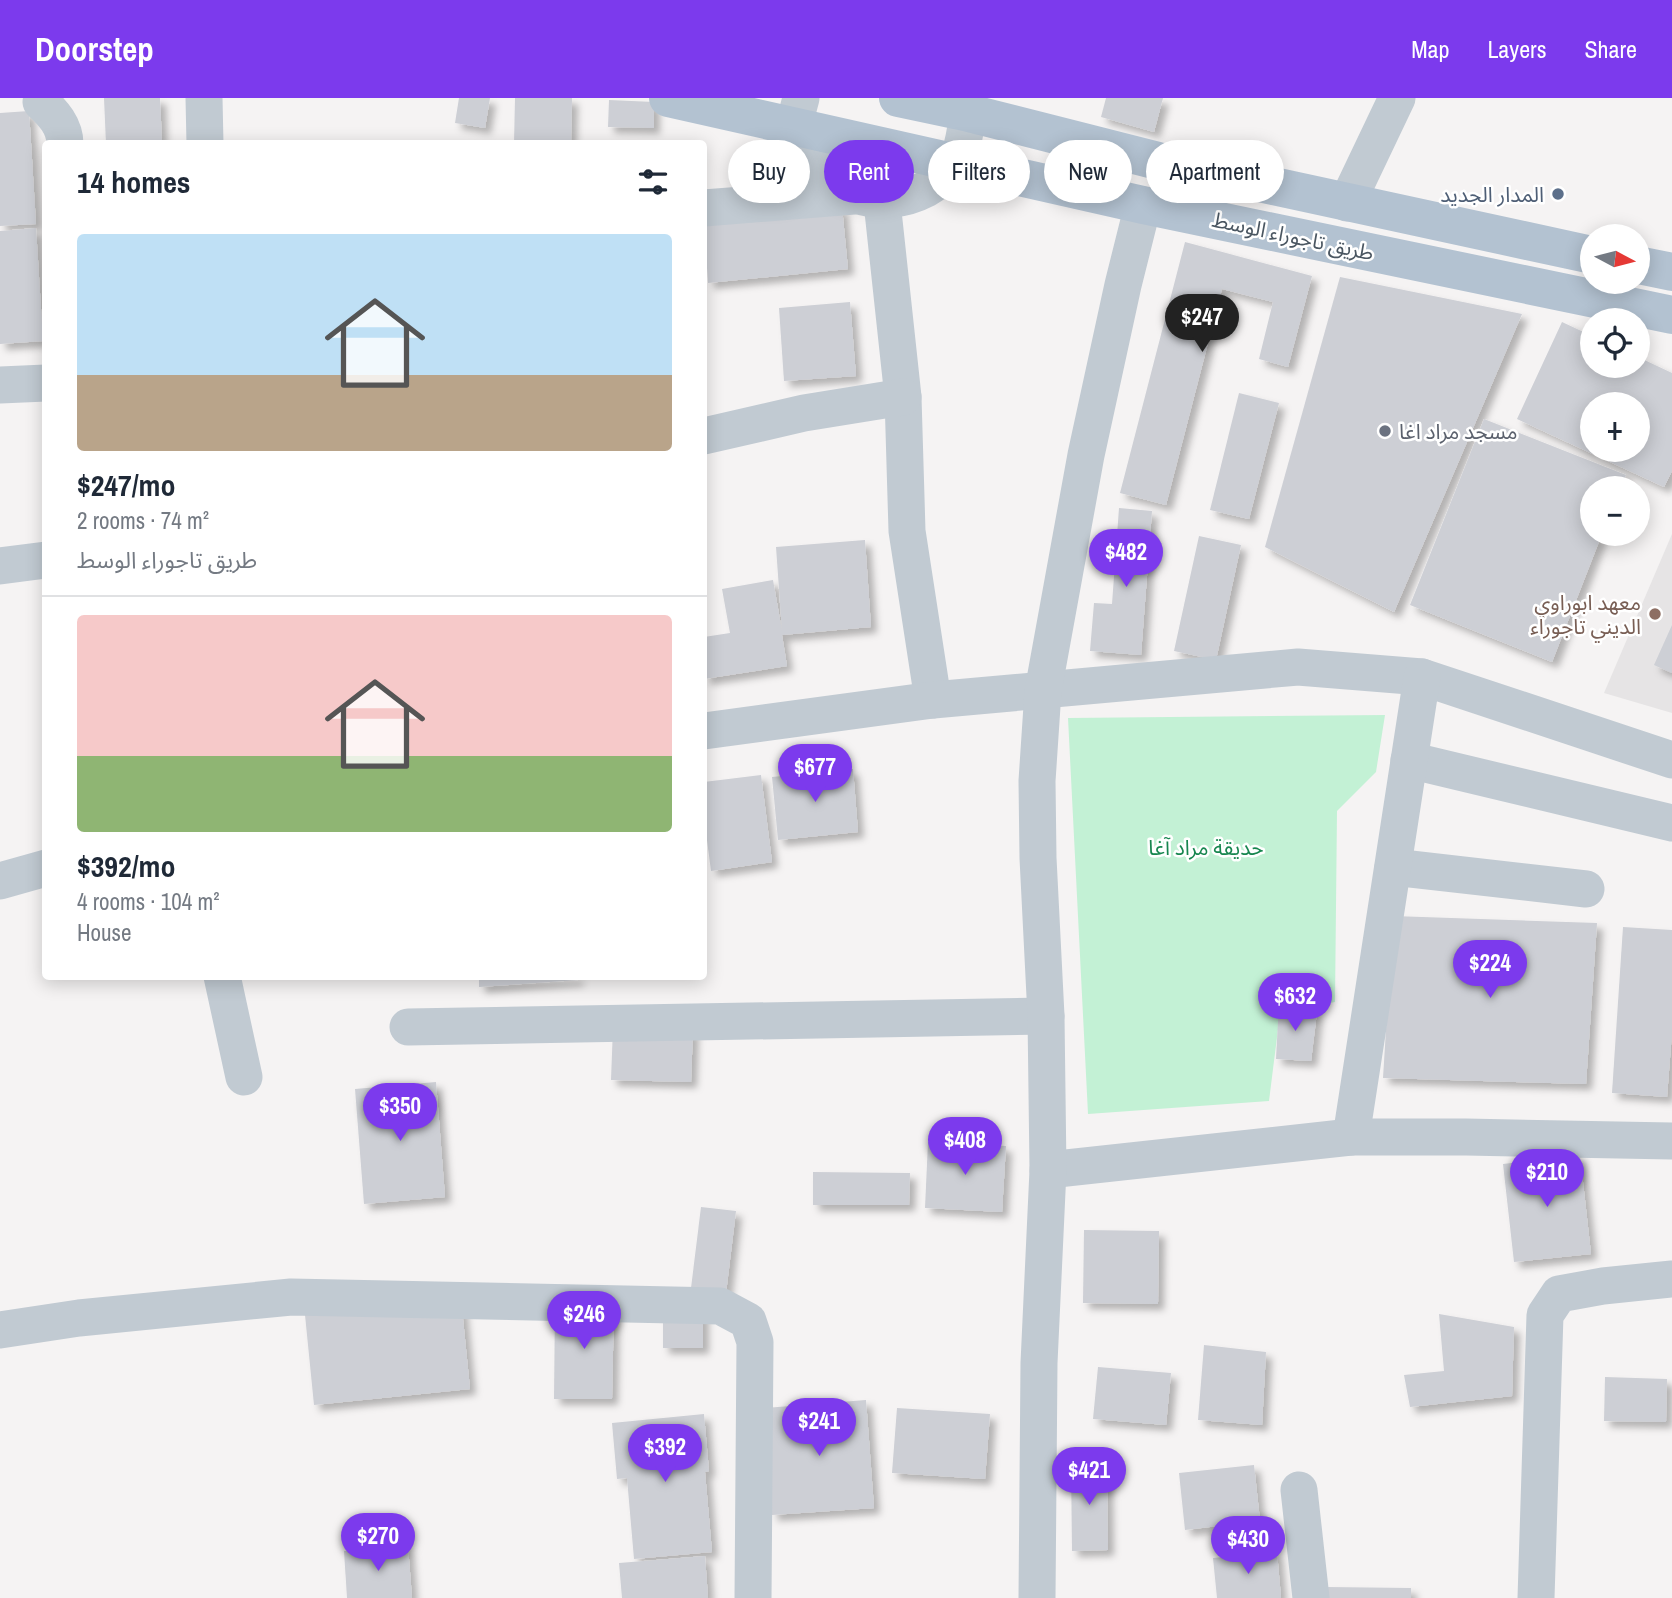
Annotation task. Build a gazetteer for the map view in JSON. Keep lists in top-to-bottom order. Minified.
{"streets":{"main road":["طريق تاجوراء الوسط"]},"parks":["حديقة مراد آغا"],"places":["المدار الجديد","مسجد مراد اغا","معهد ابوراوي الديني تاجوراء"],"north":"right","page":{"header":"Doorstep","nav":["Map","Layers","Share"],"chip":["Buy","Rent","Filters","New","Apartment"],"heading":"14 homes","map_buttons":["+","−"],"list":[{"name":"$247/mo","note":"2 rooms · 74 m² · طريق تاجوراء الوسط"},{"name":"$392/mo","note":"4 rooms · 104 m² · House"}],"price":["$247","$482","$677","$224","$632","$350","$408","$210","$246","$241","$392","$421","$270","$430"]}}
